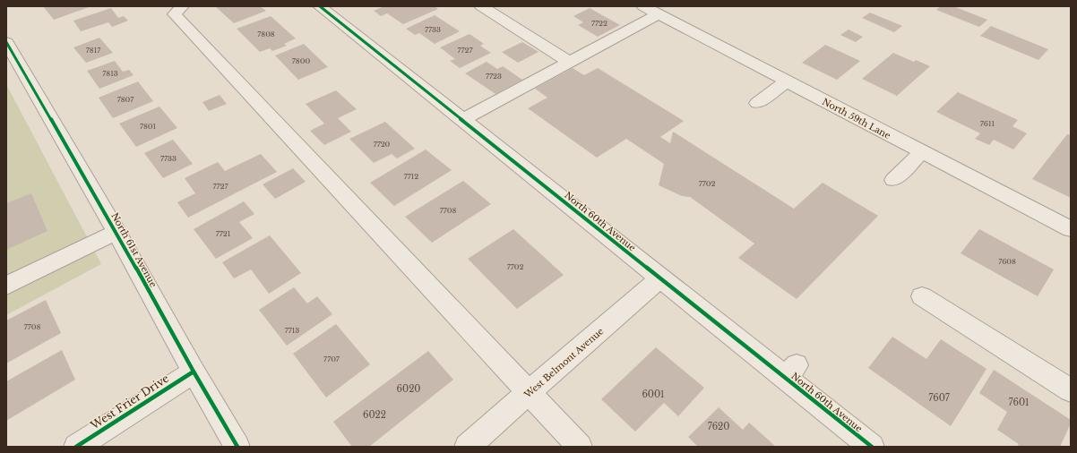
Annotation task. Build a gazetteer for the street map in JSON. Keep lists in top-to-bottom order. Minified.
{"streets":{"street":["North 59th Lane","North 60th Avenue","North 61st Avenue","West Belmont Avenue","West Frier Drive"]},"crossings":[["North 60th Avenue","West Belmont Avenue"],["North 61st Avenue","West Frier Drive"]],"house_numbers":["7722","7733","7808","7817","7727","7800","7813","7723","7807","7611","7801","7720","7733","7712","7702","7727","7708","7721","7608","7702","7708","7713","7707","6020","6001","7607","7601","6022","7620"]}
